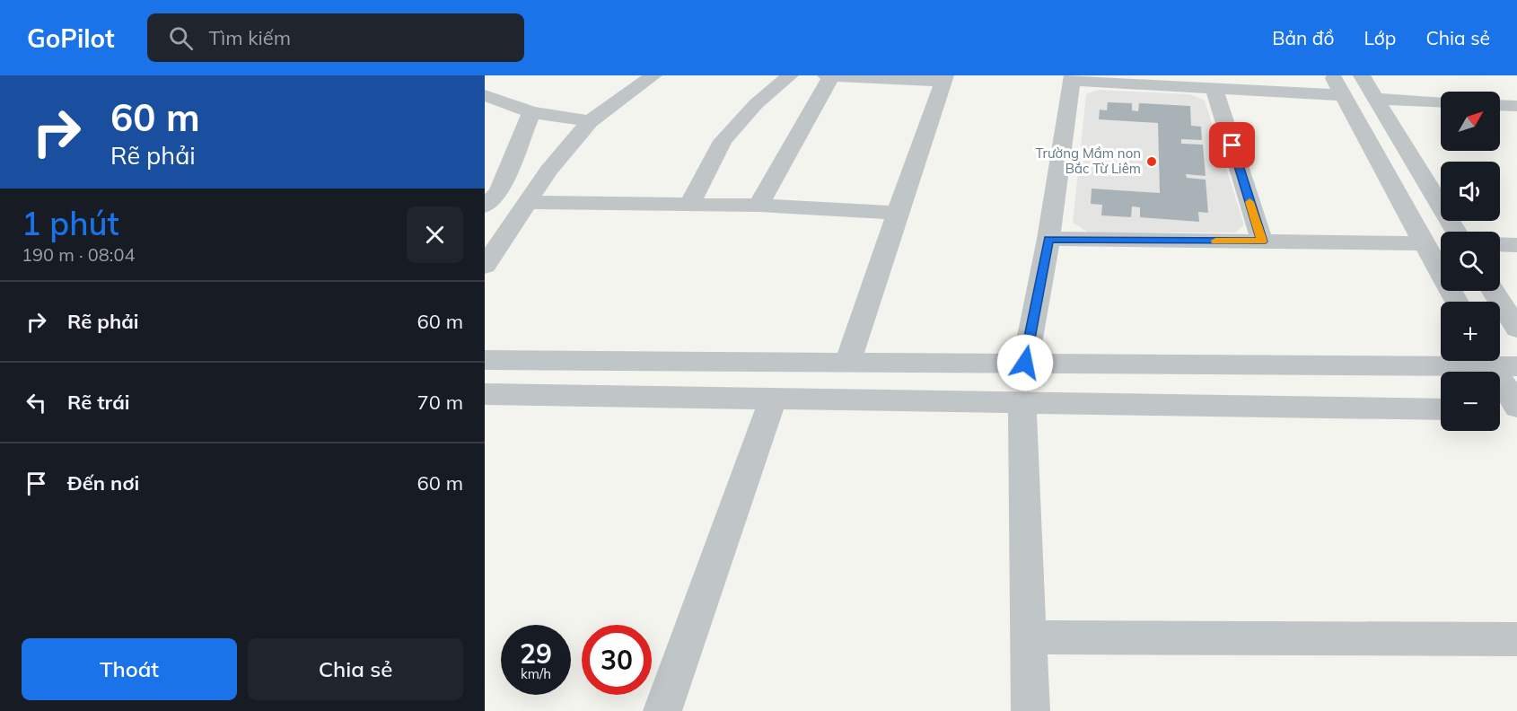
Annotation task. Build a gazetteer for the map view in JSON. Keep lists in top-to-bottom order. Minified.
{"places":["Trường Mầm non Bắc Từ Liêm"],"north":"top right","page":{"header":"GoPilot","search":"Tìm kiếm","nav":["Bản đồ","Lớp","Chia sẻ"],"turn":["60 m","Rẽ phải"],"map_buttons":["+","−"],"heading":["1 phút","190 m · 08:04"],"list":[{"name":"Rẽ phải","value":"60 m"},{"name":"Rẽ trái","value":"70 m"},{"name":"Đến nơi","value":"60 m"}],"speed":"29 km/h","limit":"30","buttons":["Thoát","Chia sẻ"]}}
